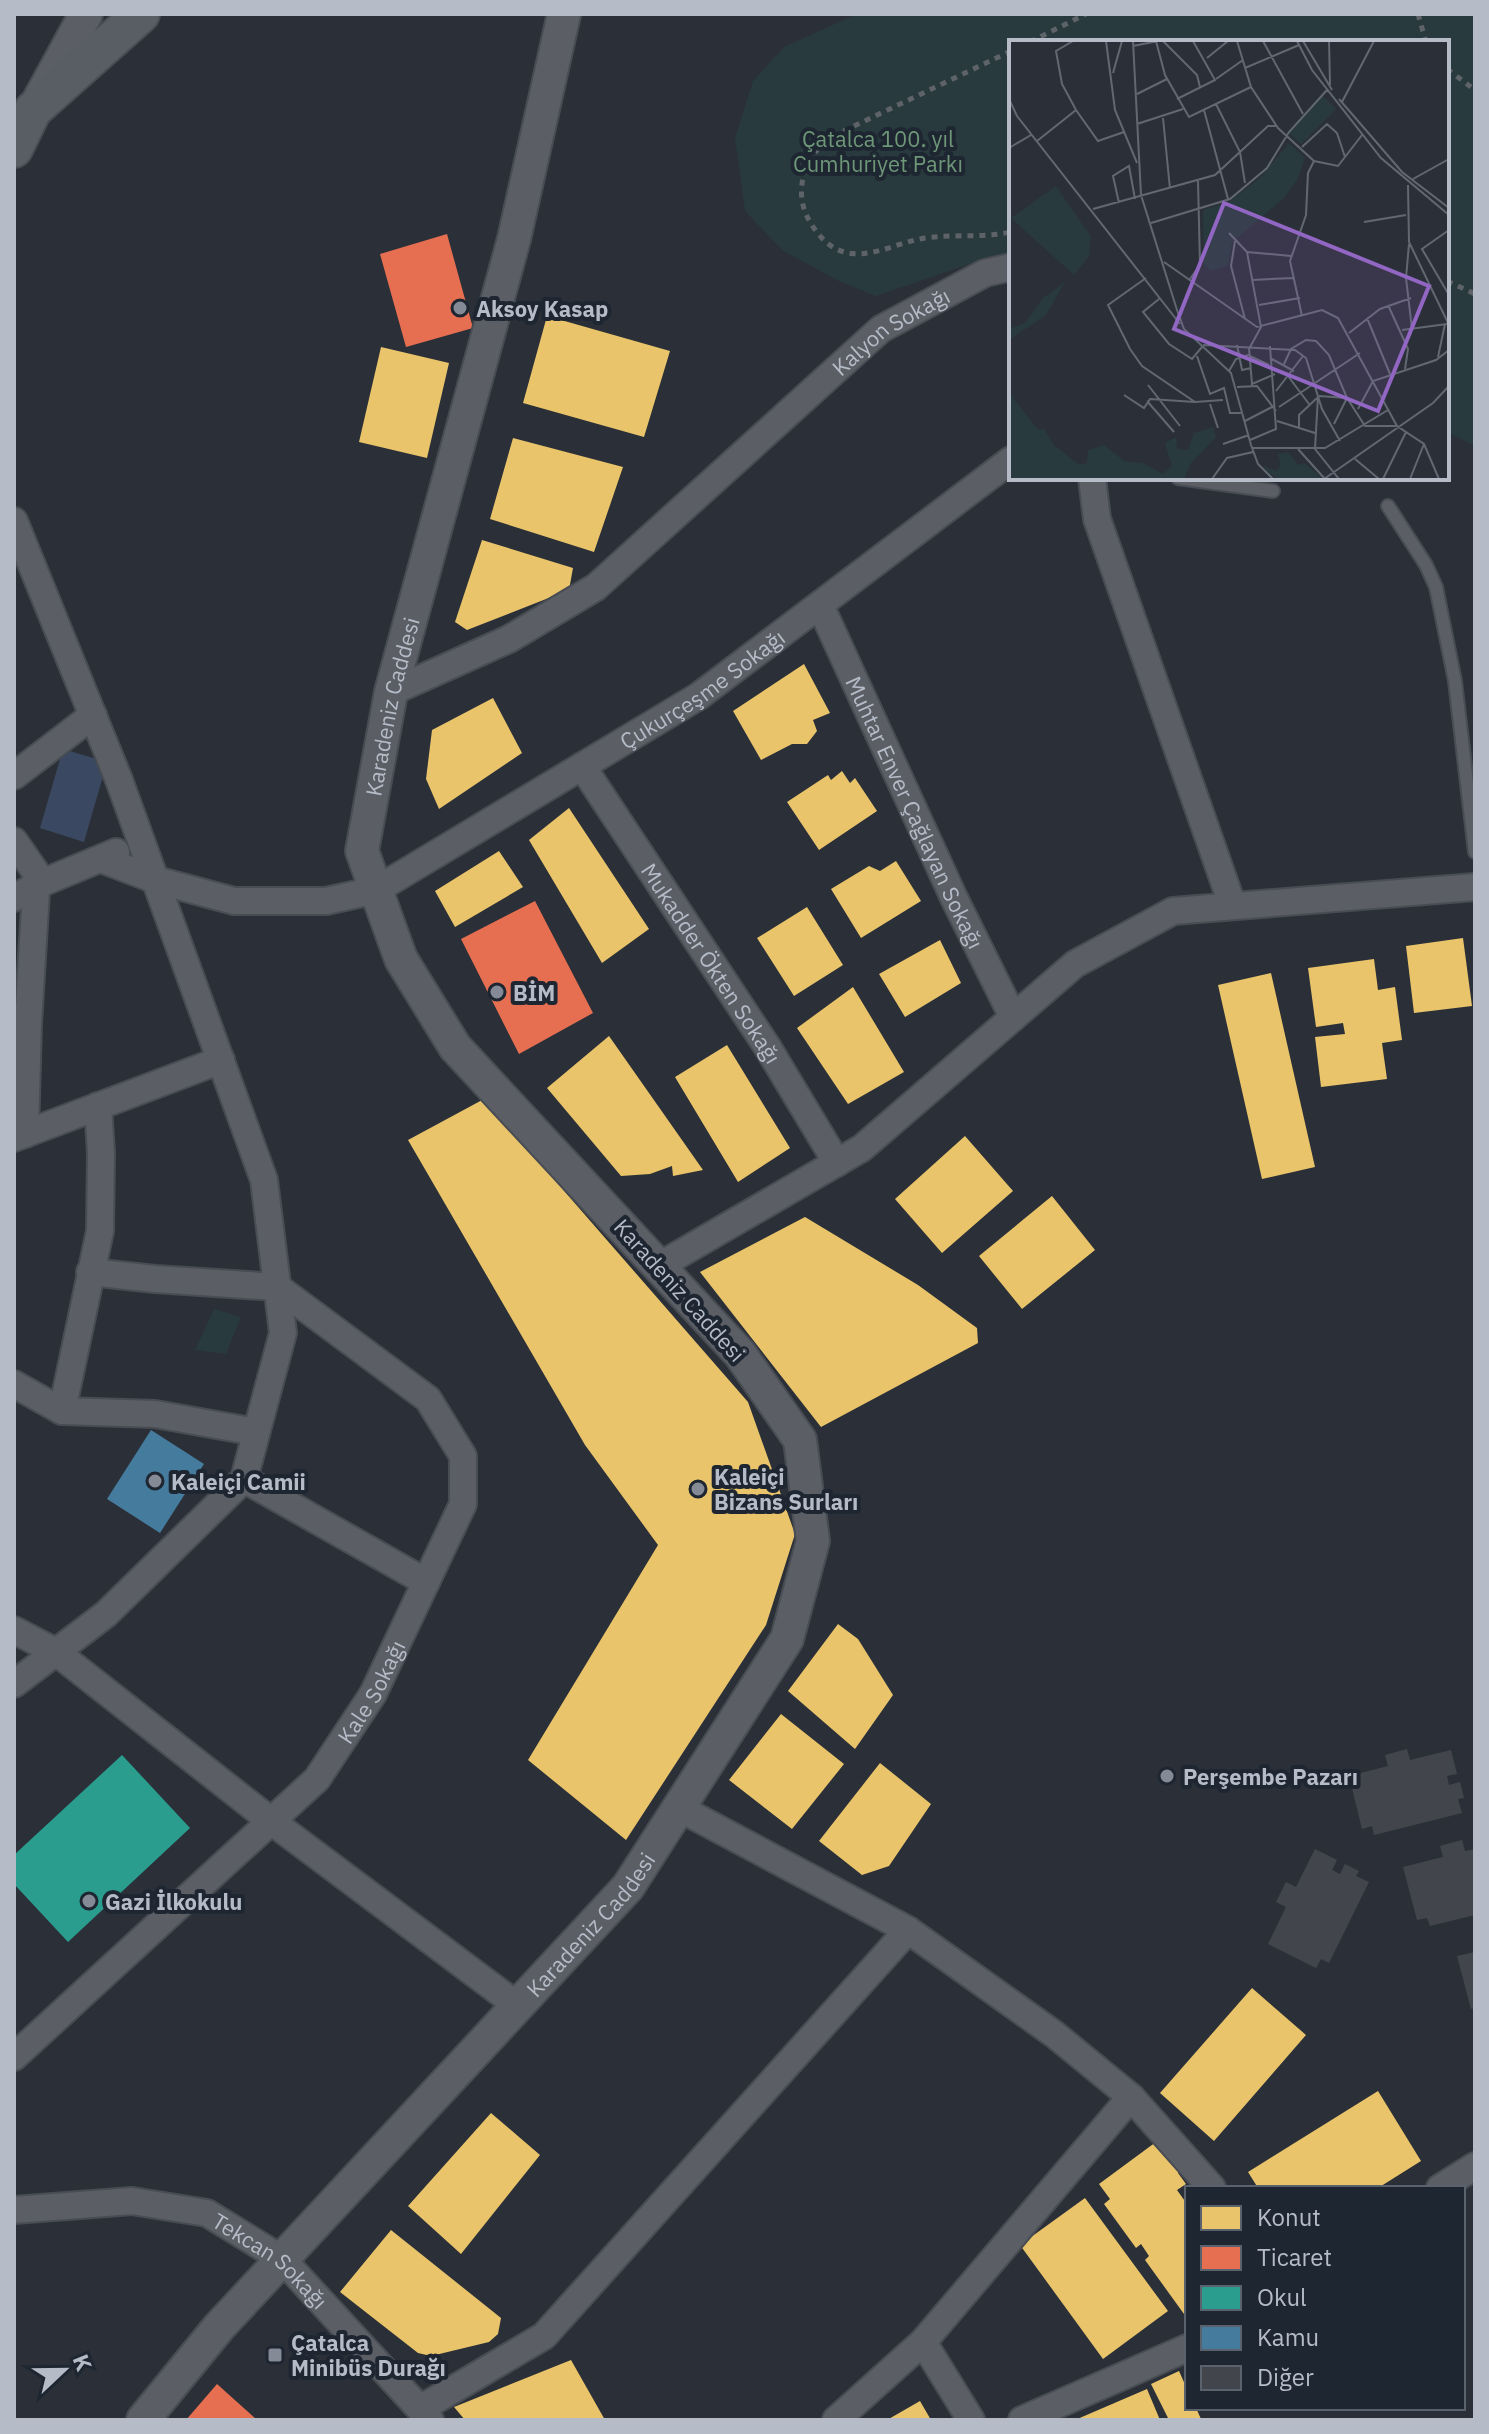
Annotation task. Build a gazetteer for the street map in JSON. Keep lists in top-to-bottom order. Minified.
{"streets":{"street":["Kalyon Sokağı","Çukurçeşme Sokağı","Karadeniz Caddesi","Muhtar Enver Çağlayan Sokağı","Mukadder Ökten Sokağı","Kale Sokağı","Tekcan Sokağı"]},"crossings":[["Kalyon Sokağı","Karadeniz Caddesi"],["Çukurçeşme Sokağı","Karadeniz Caddesi"],["Çukurçeşme Sokağı","Muhtar Enver Çağlayan Sokağı"],["Çukurçeşme Sokağı","Mukadder Ökten Sokağı"],["Karadeniz Caddesi","Tekcan Sokağı"]],"parks":["Çatalca 100. yıl Cumhuriyet Parkı"],"places":{"other":["Aksoy Kasap","BİM","Kaleiçi Camii","Kaleiçi Bizans Surları","Perşembe Pazarı","Gazi İlkokulu"],"transit":["Çatalca Minibüs Durağı"]},"legend":["Konut","Ticaret","Okul","Kamu","Diğer"],"north":"right"}
